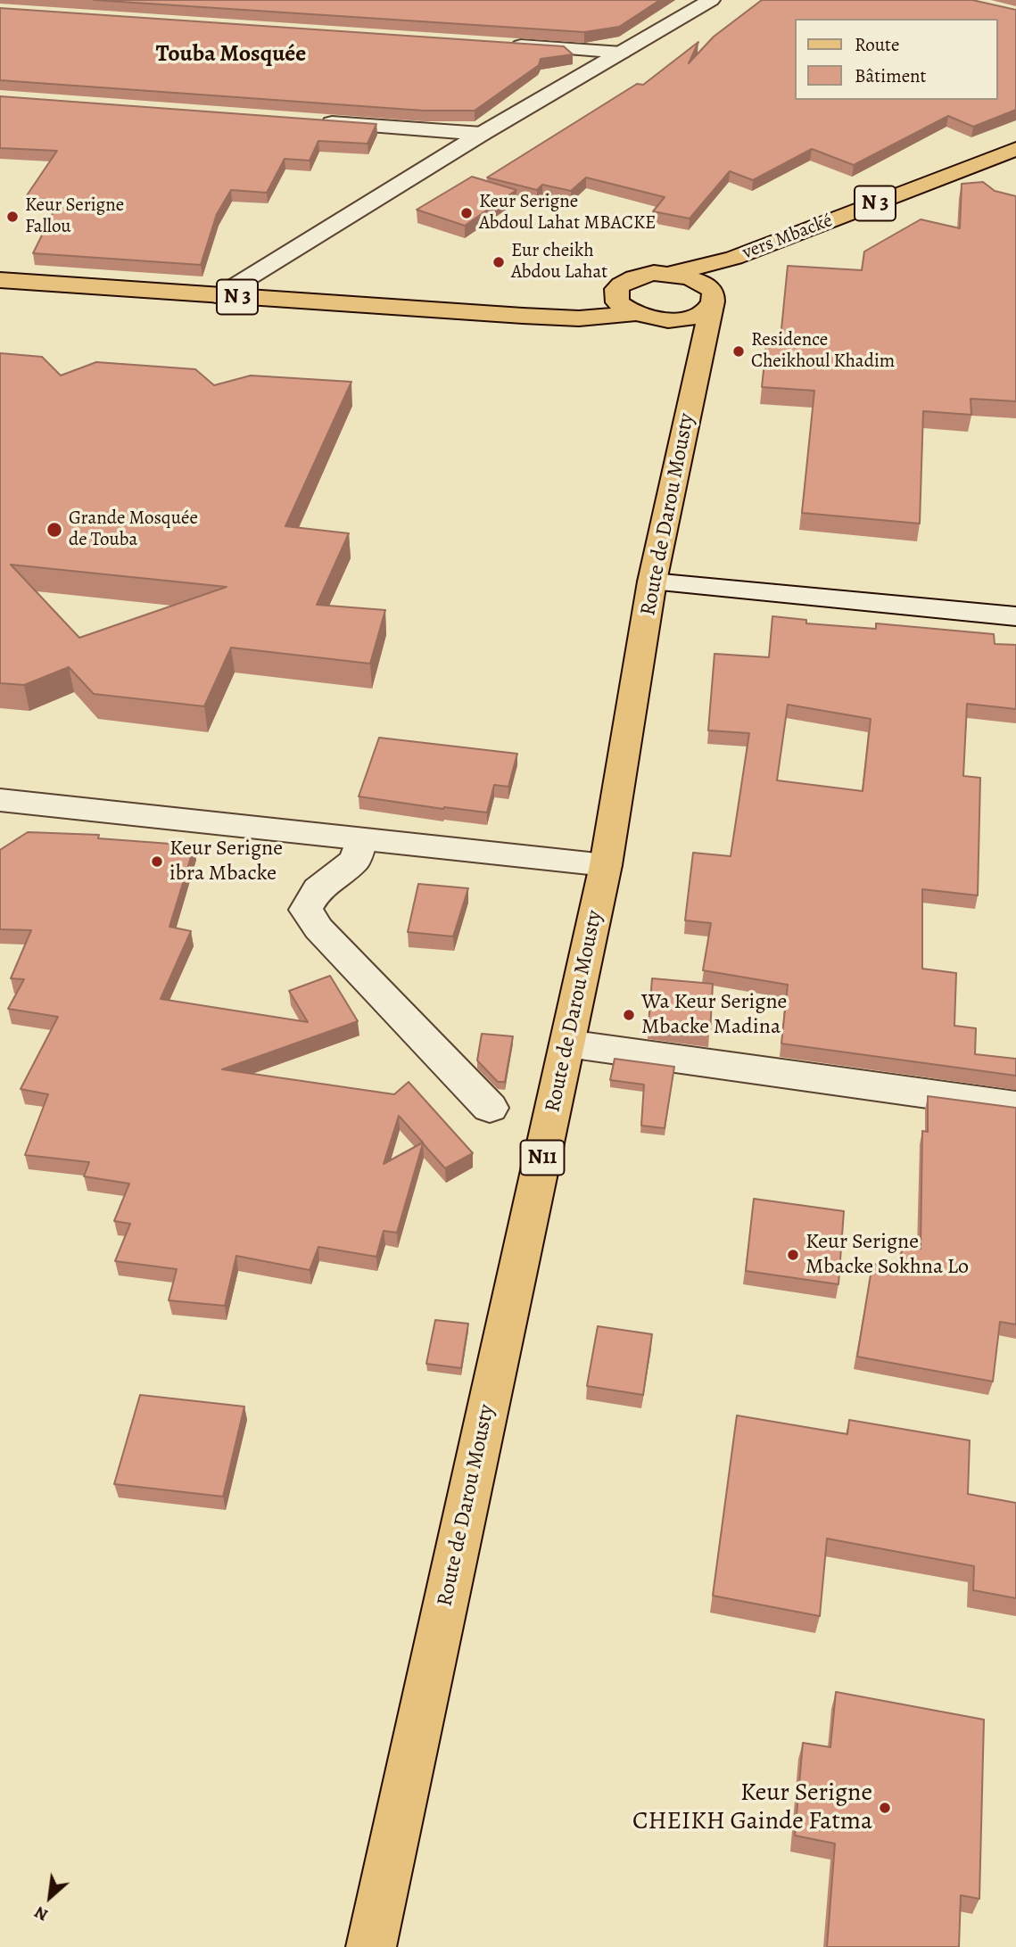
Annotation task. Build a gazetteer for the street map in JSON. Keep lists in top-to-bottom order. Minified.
{"streets":{"main road":["N 3","vers Mbacké","Route de Darou Mousty","N11"]},"crossings":[["N 3","vers Mbacké"],["vers Mbacké","Route de Darou Mousty"]],"districts":["Touba Mosquée"],"places":["Keur Serigne Abdoul Lahat MBACKE","Keur Serigne Fallou","Eur cheikh Abdou Lahat","Residence Cheikhoul Khadim","Grande Mosquée de Touba","Keur Serigne ibra Mbacke","Wa Keur Serigne Mbacke Madina","Keur Serigne Mbacke Sokhna Lo","Keur Serigne CHEIKH Gainde Fatma"],"legend":["Route","Bâtiment"],"north":"bottom left"}
